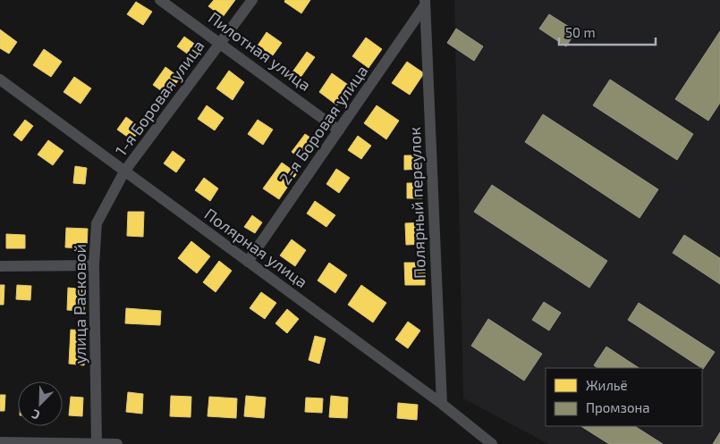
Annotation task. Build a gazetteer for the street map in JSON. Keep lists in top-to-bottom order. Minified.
{"streets":{"street":["Пилотная улица","1-я Боровая улица","2-я Боровая улица","Полярный переулок","Полярная улица","улица Расковой"]},"crossings":[["Пилотная улица","1-я Боровая улица"],["Пилотная улица","2-я Боровая улица"],["1-я Боровая улица","Полярная улица"],["1-я Боровая улица","улица Расковой"],["2-я Боровая улица","Полярный переулок"],["2-я Боровая улица","Полярная улица"],["Полярный переулок","Полярная улица"],["Полярная улица","улица Расковой"]],"legend":["Жильё","Промзона"],"scale_bar":"50 m","north":"bottom left"}
